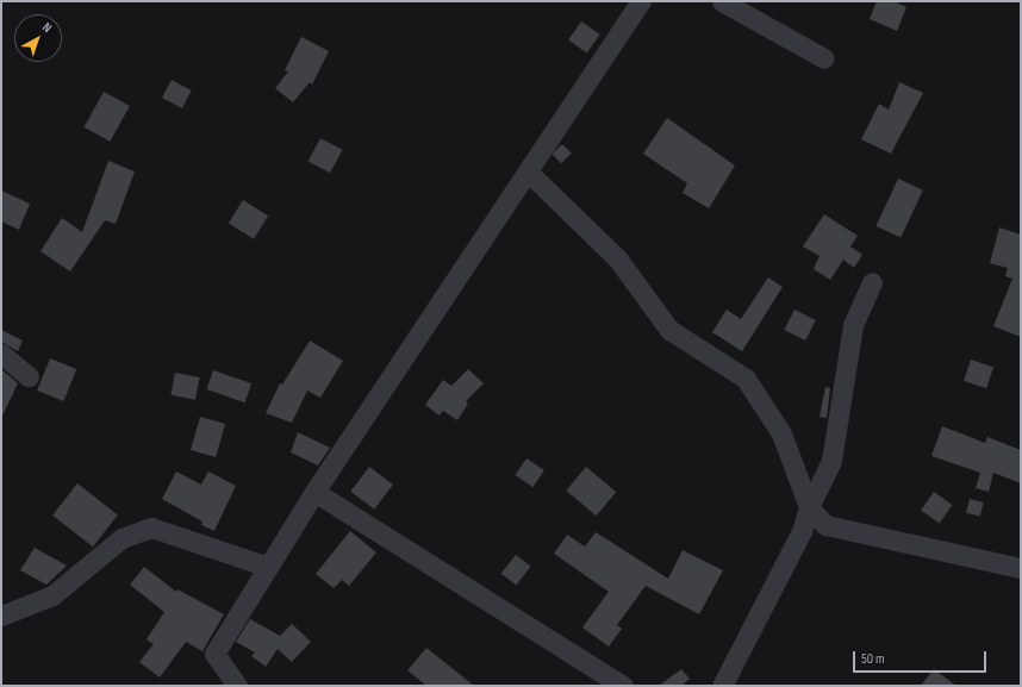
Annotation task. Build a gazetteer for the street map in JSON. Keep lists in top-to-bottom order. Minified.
{"scale_bar":"50 m","north":"top right"}
